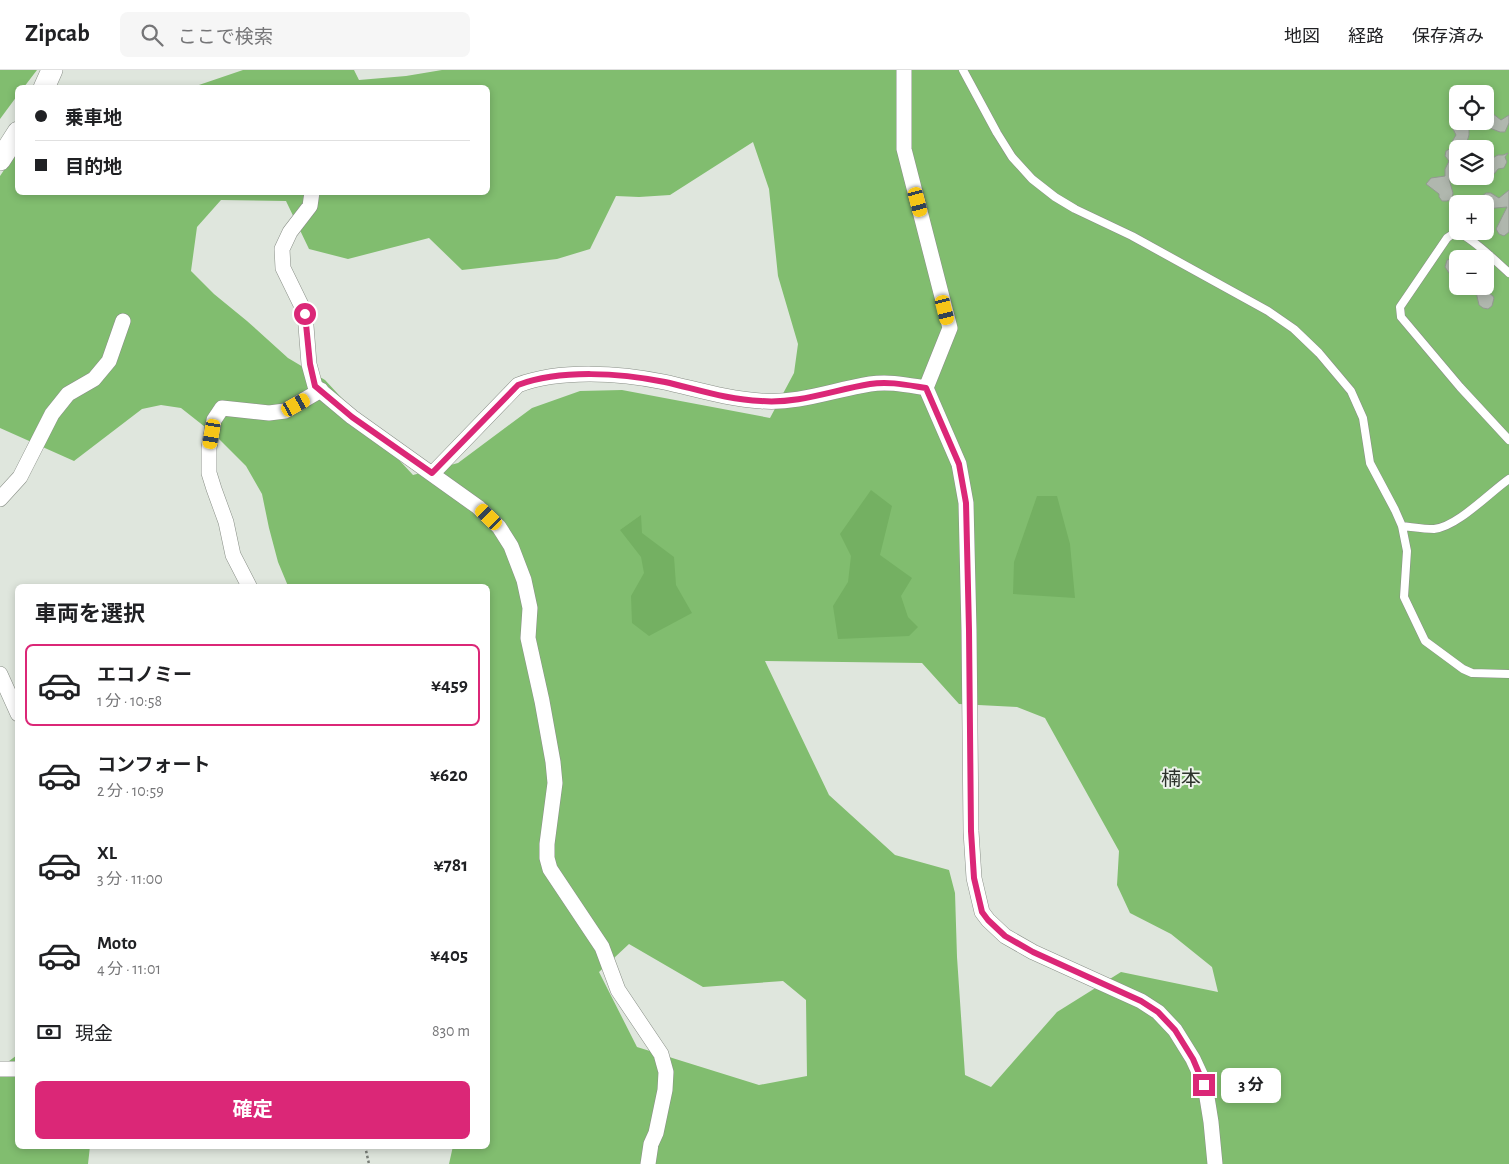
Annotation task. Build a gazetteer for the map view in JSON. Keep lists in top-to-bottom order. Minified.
{"districts":["楠本"],"page":{"header":"Zipcab","search":"ここで検索","nav":["地図","経路","保存済み"],"map_buttons":["+","−"],"banner":["乗車地","目的地"],"heading":"車両を選択","list":[{"name":"エコノミー","note":"1 分 · 10:58","value":"¥459"},{"name":"コンフォート","note":"2 分 · 10:59","value":"¥620"},{"name":"XL","note":"3 分 · 11:00","value":"¥781"},{"name":"Moto","note":"4 分 · 11:01","value":"¥405"}],"pay":["現金","830 m"],"bubble":"3 分","buttons":"確定"}}
